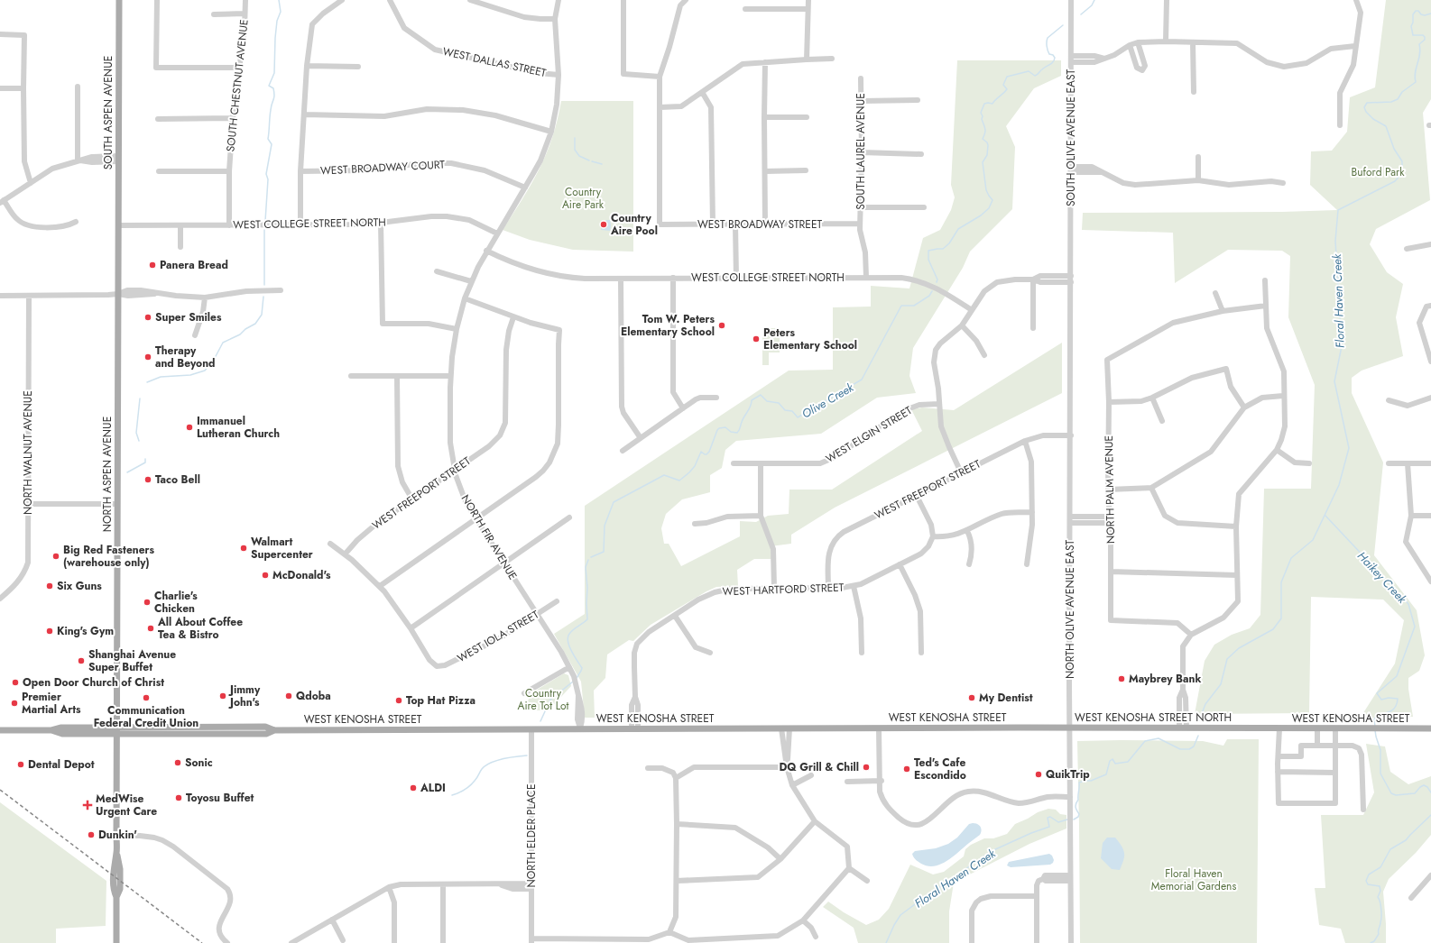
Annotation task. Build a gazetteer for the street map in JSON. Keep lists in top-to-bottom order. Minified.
{"streets":{"main road":["SOUTH ASPEN AVENUE","NORTH ASPEN AVENUE","WEST KENOSHA STREET","WEST KENOSHA STREET NORTH"],"street":["WEST DALLAS STREET","SOUTH CHESTNUT AVENUE","SOUTH OLIVE AVENUE EAST","SOUTH LAUREL AVENUE","WEST BROADWAY COURT","WEST COLLEGE STREET NORTH","WEST BROADWAY STREET","WEST ELGIN STREET","NORTH WALNUT AVENUE","WEST FREEPORT STREET","NORTH PALM AVENUE","NORTH FIR AVENUE","WEST HARTFORD STREET","NORTH OLIVE AVENUE EAST","WEST IOLA STREET","NORTH ELDER PLACE"]},"crossings":[["WEST DALLAS STREET","NORTH FIR AVENUE"],["SOUTH CHESTNUT AVENUE","WEST COLLEGE STREET NORTH"],["SOUTH ASPEN AVENUE","WEST COLLEGE STREET NORTH"],["SOUTH ASPEN AVENUE","NORTH ASPEN AVENUE"],["SOUTH OLIVE AVENUE EAST","NORTH OLIVE AVENUE EAST"],["SOUTH LAUREL AVENUE","WEST COLLEGE STREET NORTH"],["SOUTH LAUREL AVENUE","WEST BROADWAY STREET"],["WEST BROADWAY COURT","NORTH FIR AVENUE"],["WEST COLLEGE STREET NORTH","NORTH ASPEN AVENUE"],["WEST COLLEGE STREET NORTH","NORTH FIR AVENUE"],["WEST FREEPORT STREET","NORTH FIR AVENUE"],["WEST FREEPORT STREET","WEST HARTFORD STREET"],["WEST FREEPORT STREET","NORTH OLIVE AVENUE EAST"],["NORTH FIR AVENUE","WEST IOLA STREET"],["NORTH FIR AVENUE","WEST KENOSHA STREET"],["WEST HARTFORD STREET","WEST KENOSHA STREET"],["NORTH OLIVE AVENUE EAST","WEST KENOSHA STREET NORTH"],["WEST KENOSHA STREET","WEST KENOSHA STREET NORTH"],["WEST KENOSHA STREET","NORTH ELDER PLACE"]],"water":["Floral Haven Creek","Olive Creek","Haikey Creek"],"parks":["Buford Park","Country Aire Park","Country Aire Tot Lot","Floral Haven Memorial Gardens"],"places":{"other":["Country Aire Pool","Panera Bread","Super Smiles","Tom W. Peters Elementary School","Peters Elementary School","Therapy and Beyond","Immanuel Lutheran Church","Taco Bell","Walmart Supercenter","Big Red Fasteners (warehouse only)","McDonald's","Six Guns","Charlie's Chicken","All About Coffee Tea & Bistro","King's Gym","Shanghai Avenue Super Buffet","Maybrey Bank","Open Door Church of Christ","Jimmy John's","Qdoba","Communication Federal Credit Union","My Dentist","Top Hat Pizza","Premier Martial Arts","Sonic","Dental Depot","DQ Grill & Chill","Ted's Cafe Escondido","QuikTrip","ALDI","Toyosu Buffet","Dunkin'"],"health":["MedWise Urgent Care"]}}
